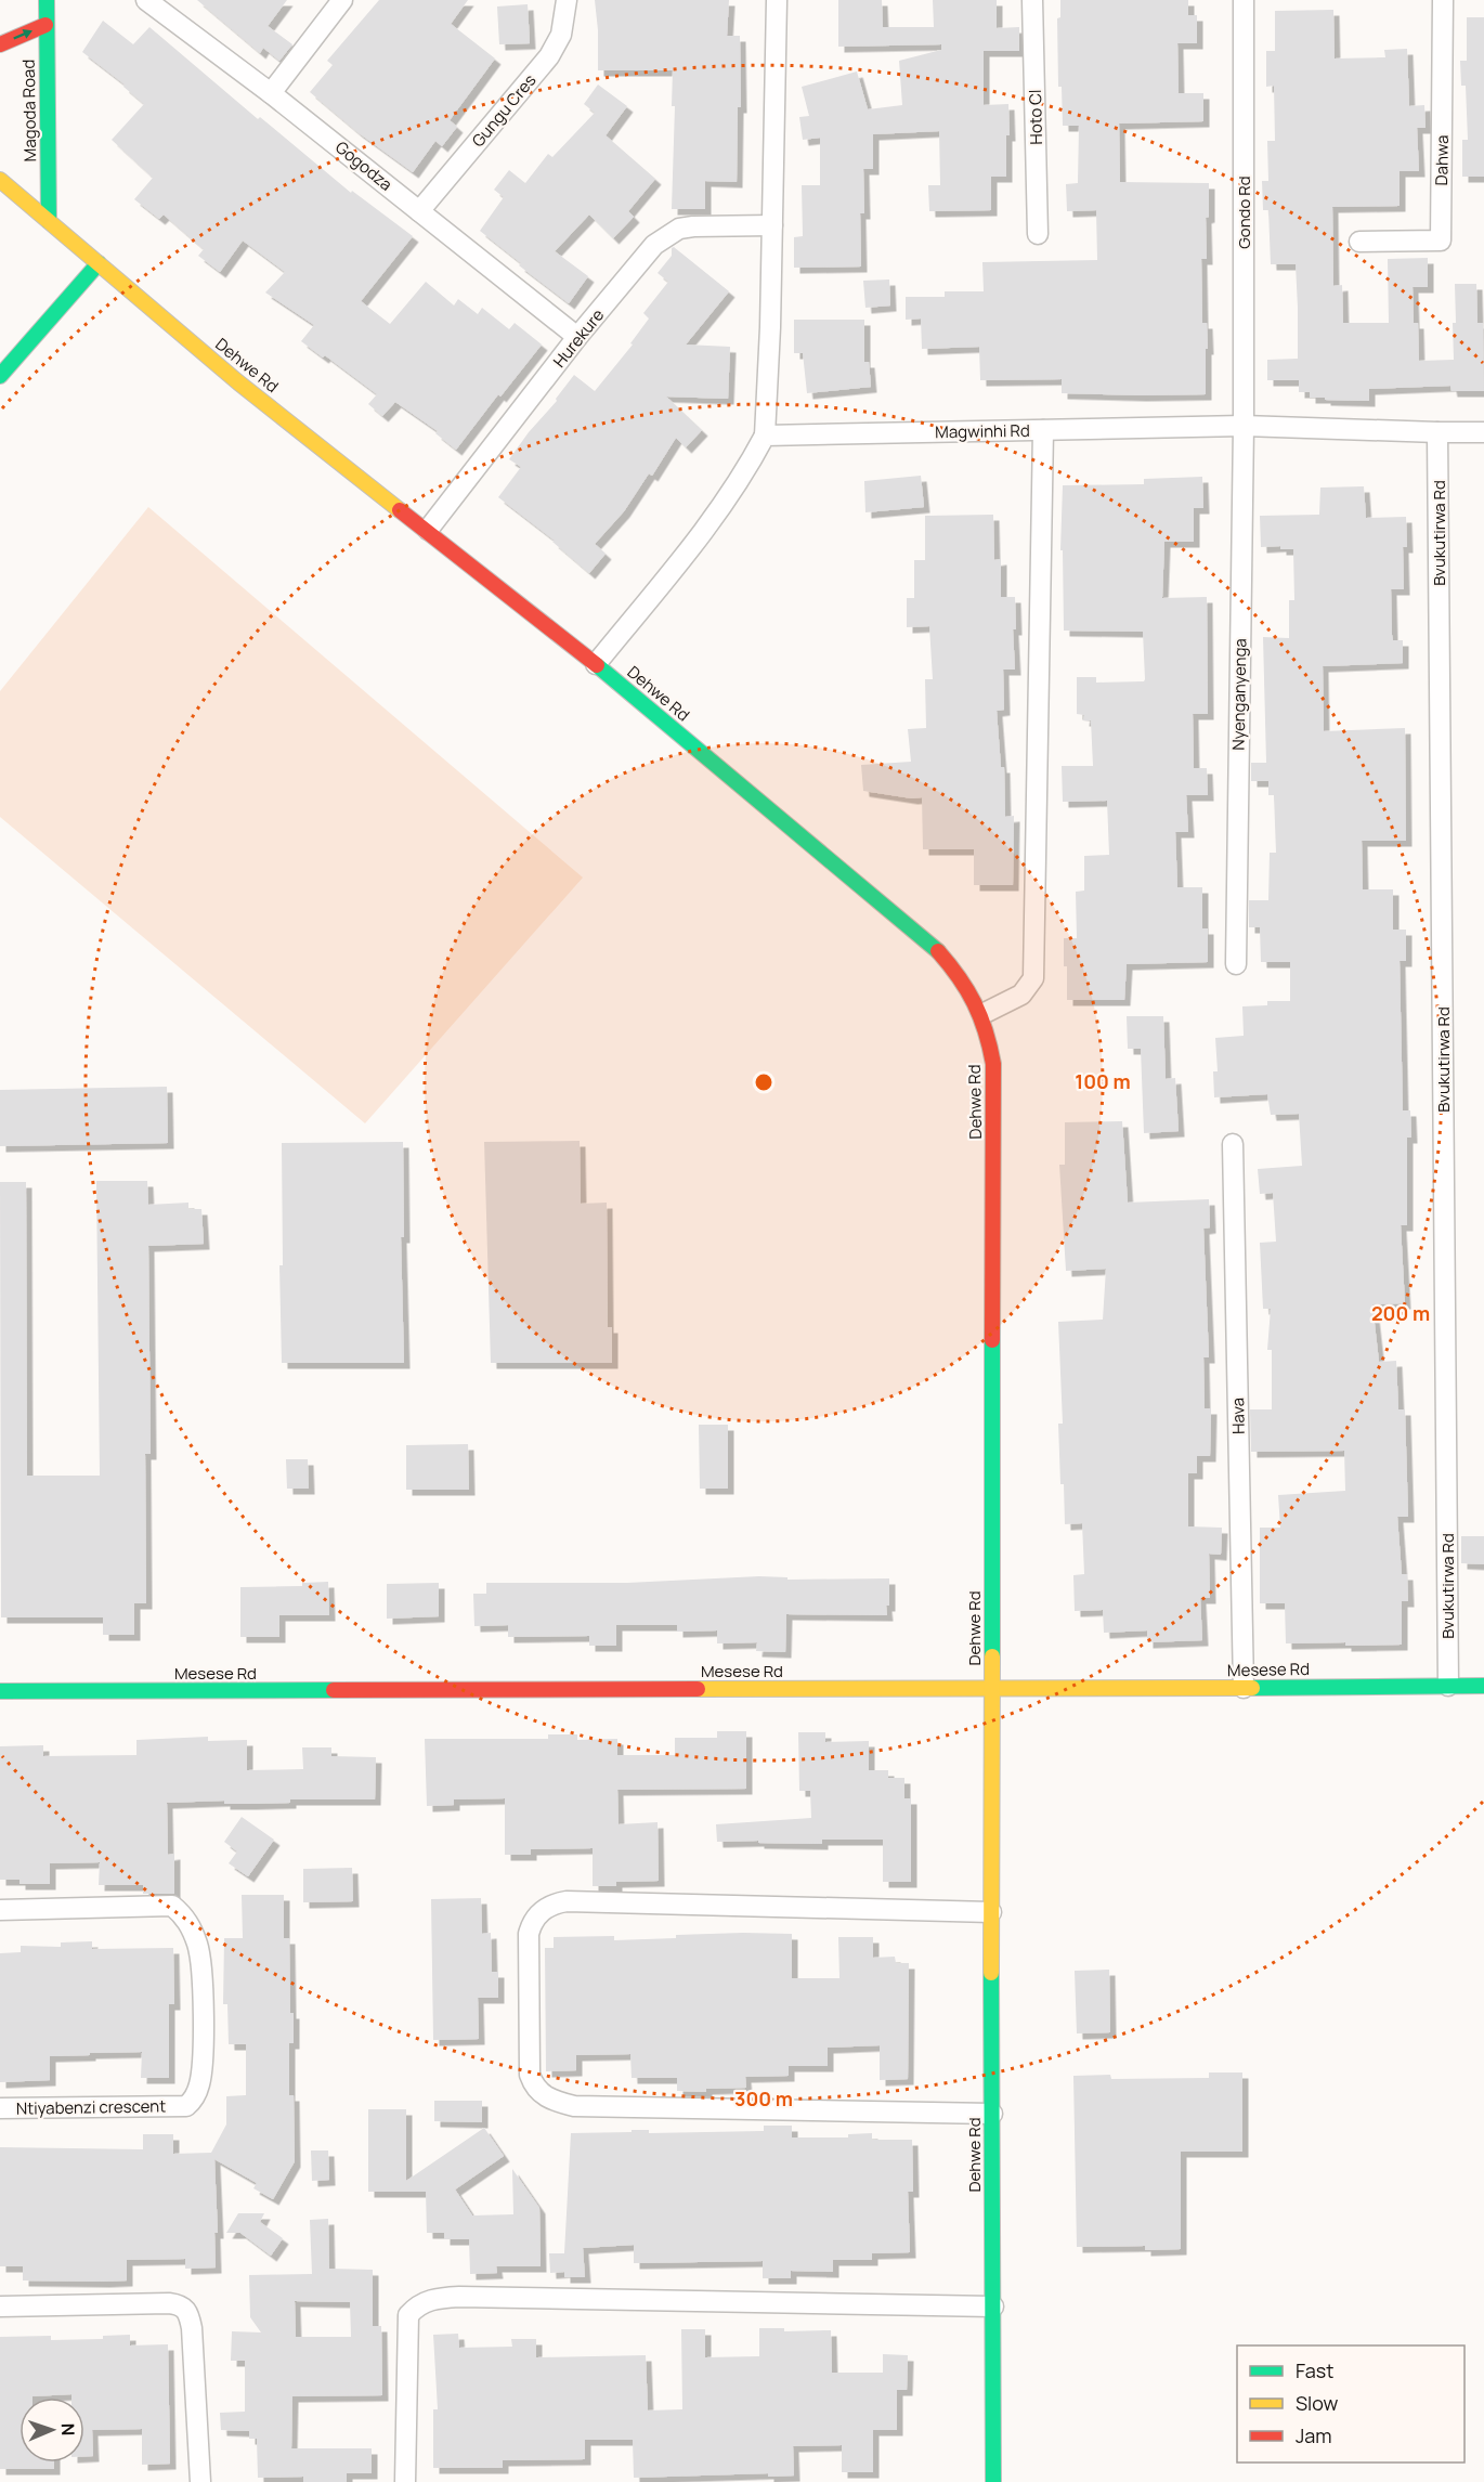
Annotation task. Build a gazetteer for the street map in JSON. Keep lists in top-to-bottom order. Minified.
{"streets":{"street":["Magoda Road","Gungu Cres","Hoto Cl","Dahwa","Gogodza","Gondo Rd","Hurekure","Dehwe Rd","Magwinhi Rd","Bvukutirwa Rd","Nyenganyenga","Hava","Mesese Rd","Ntiyabenzi crescent"]},"crossings":[["Magoda Road","Dehwe Rd"],["Gungu Cres","Gogodza"],["Gogodza","Hurekure"],["Gondo Rd","Magwinhi Rd"],["Gondo Rd","Nyenganyenga"],["Hurekure","Dehwe Rd"],["Dehwe Rd","Mesese Rd"],["Magwinhi Rd","Bvukutirwa Rd"],["Magwinhi Rd","Nyenganyenga"],["Bvukutirwa Rd","Mesese Rd"],["Hava","Mesese Rd"]],"legend":["Fast","Slow","Jam"],"north":"right","rings":["100 m","200 m","300 m"]}
